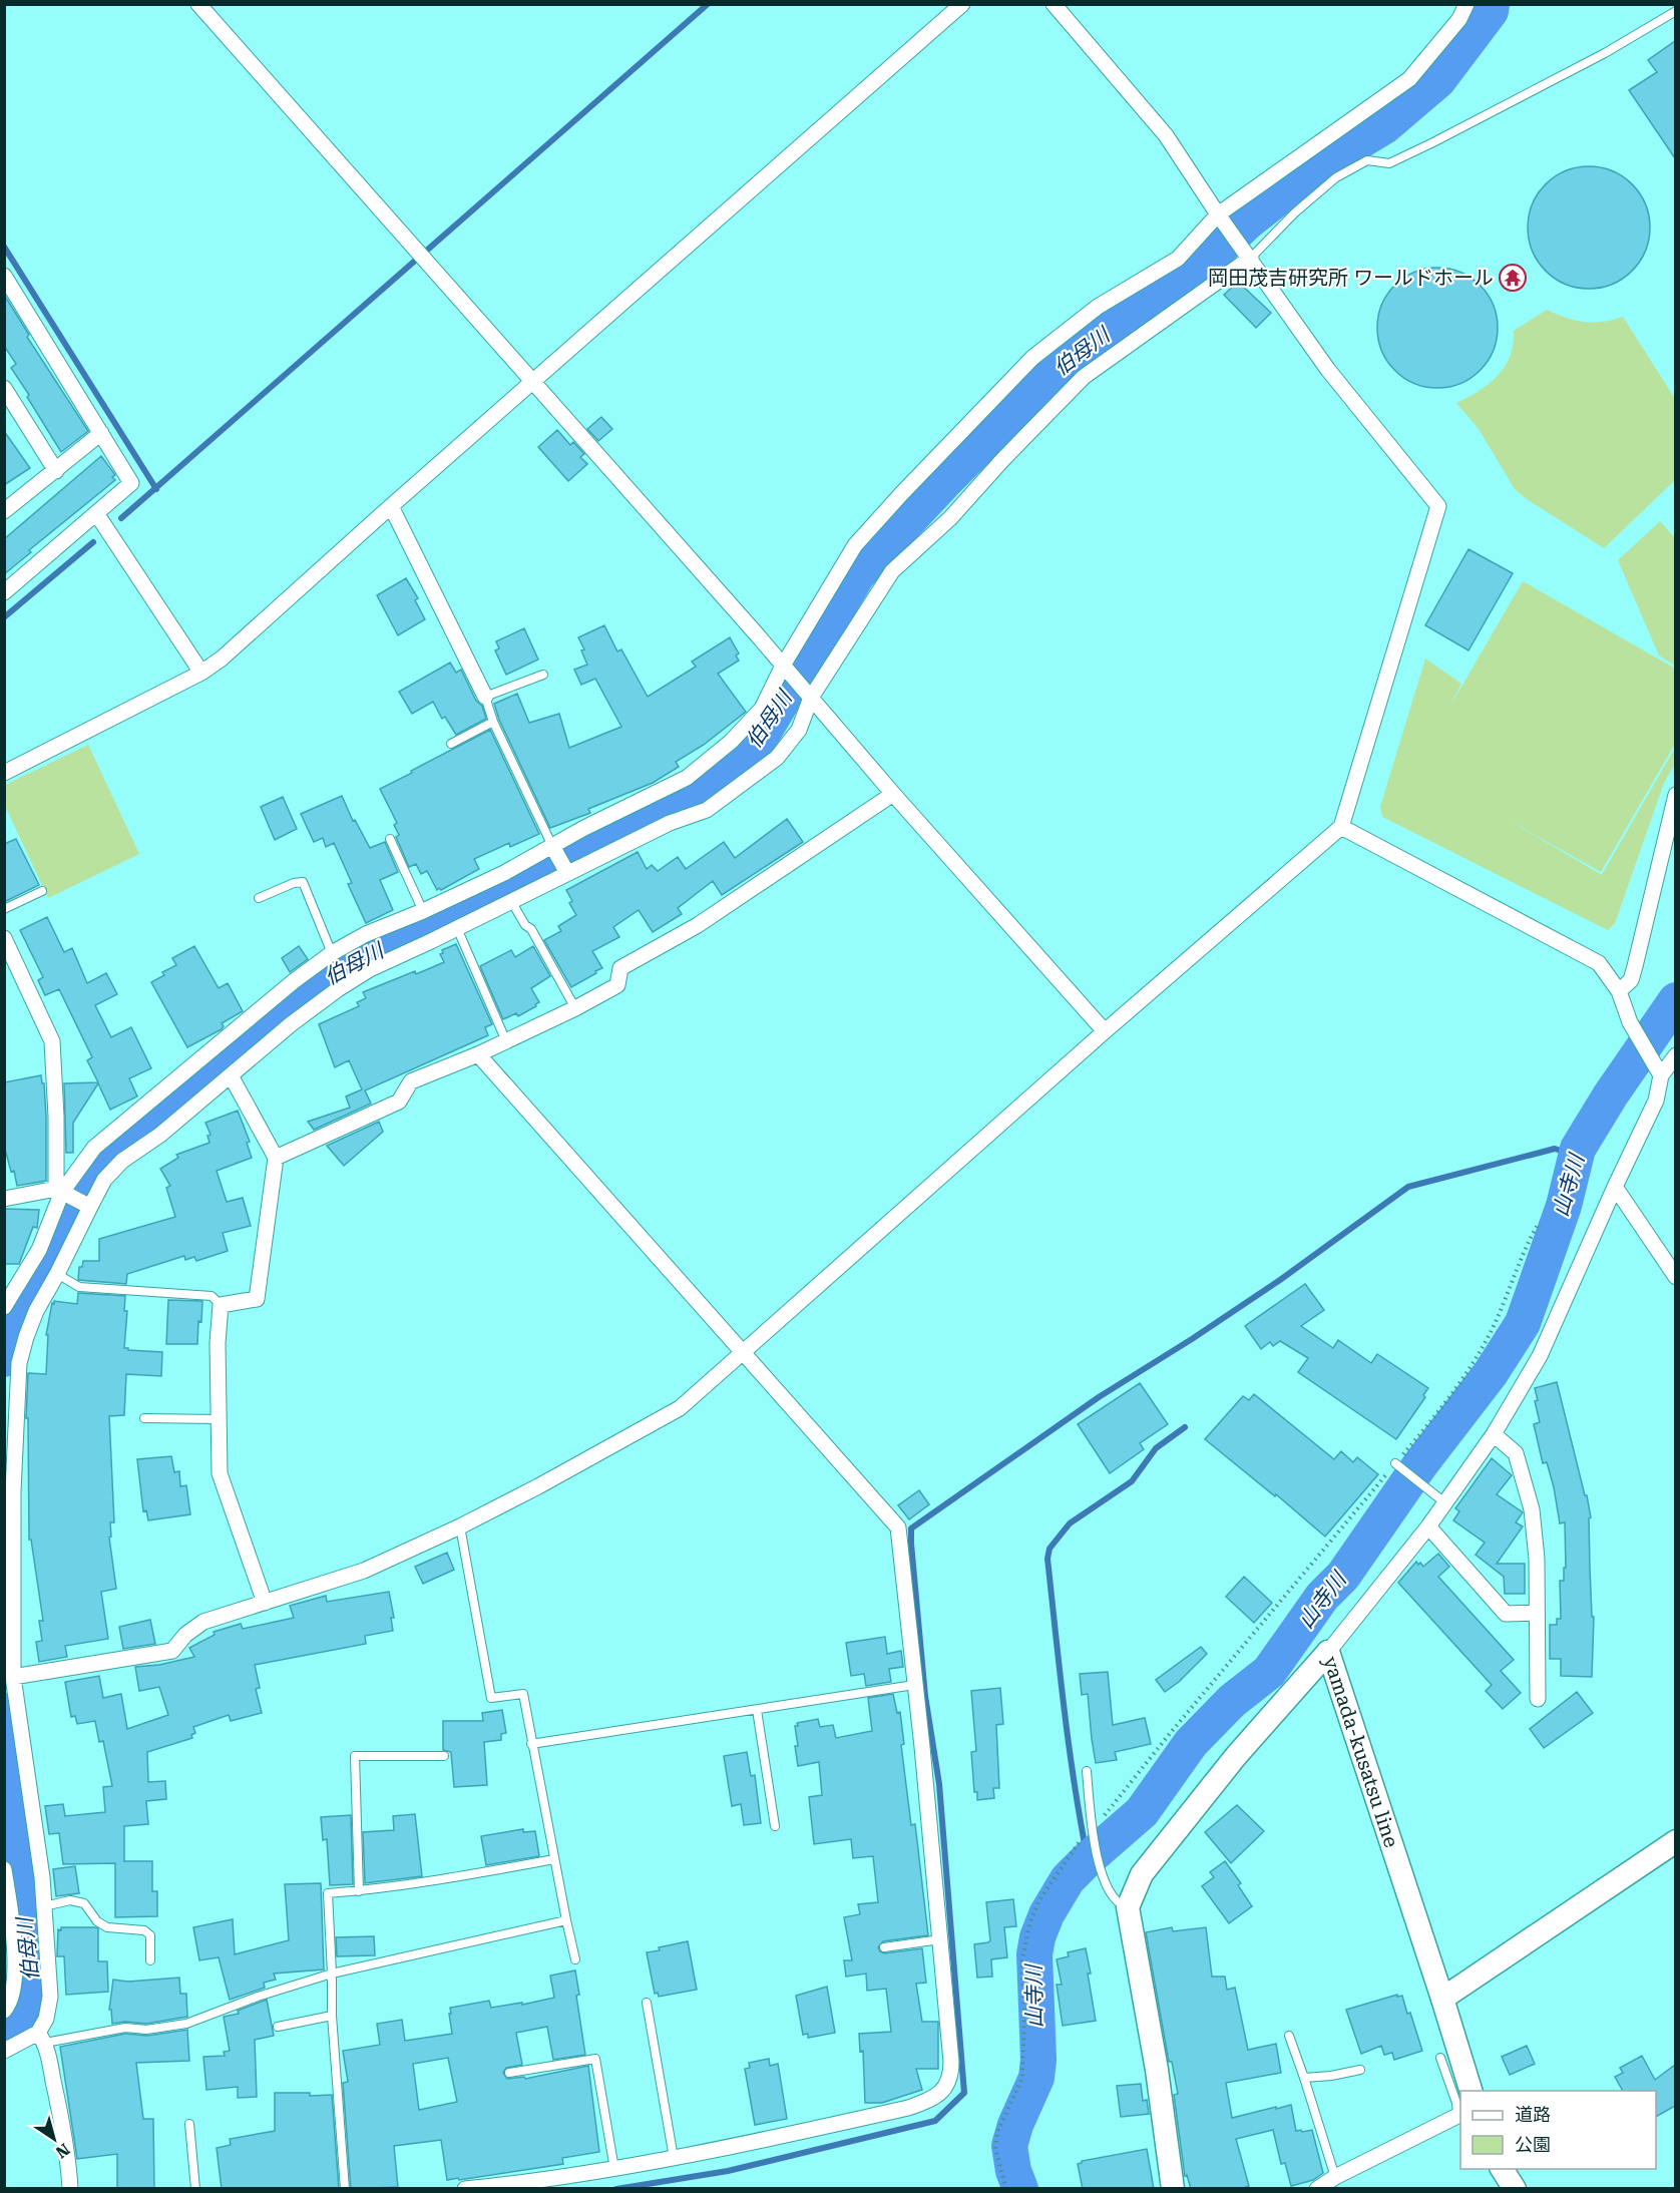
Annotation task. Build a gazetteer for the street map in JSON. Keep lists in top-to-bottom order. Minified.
{"streets":{"main road":["yamada-kusatsu line"]},"water":["伯母川","山寺川"],"places":{"temple":["岡田茂吉研究所 ワールドホール"]},"legend":["道路","公園"],"north":"bottom right"}
